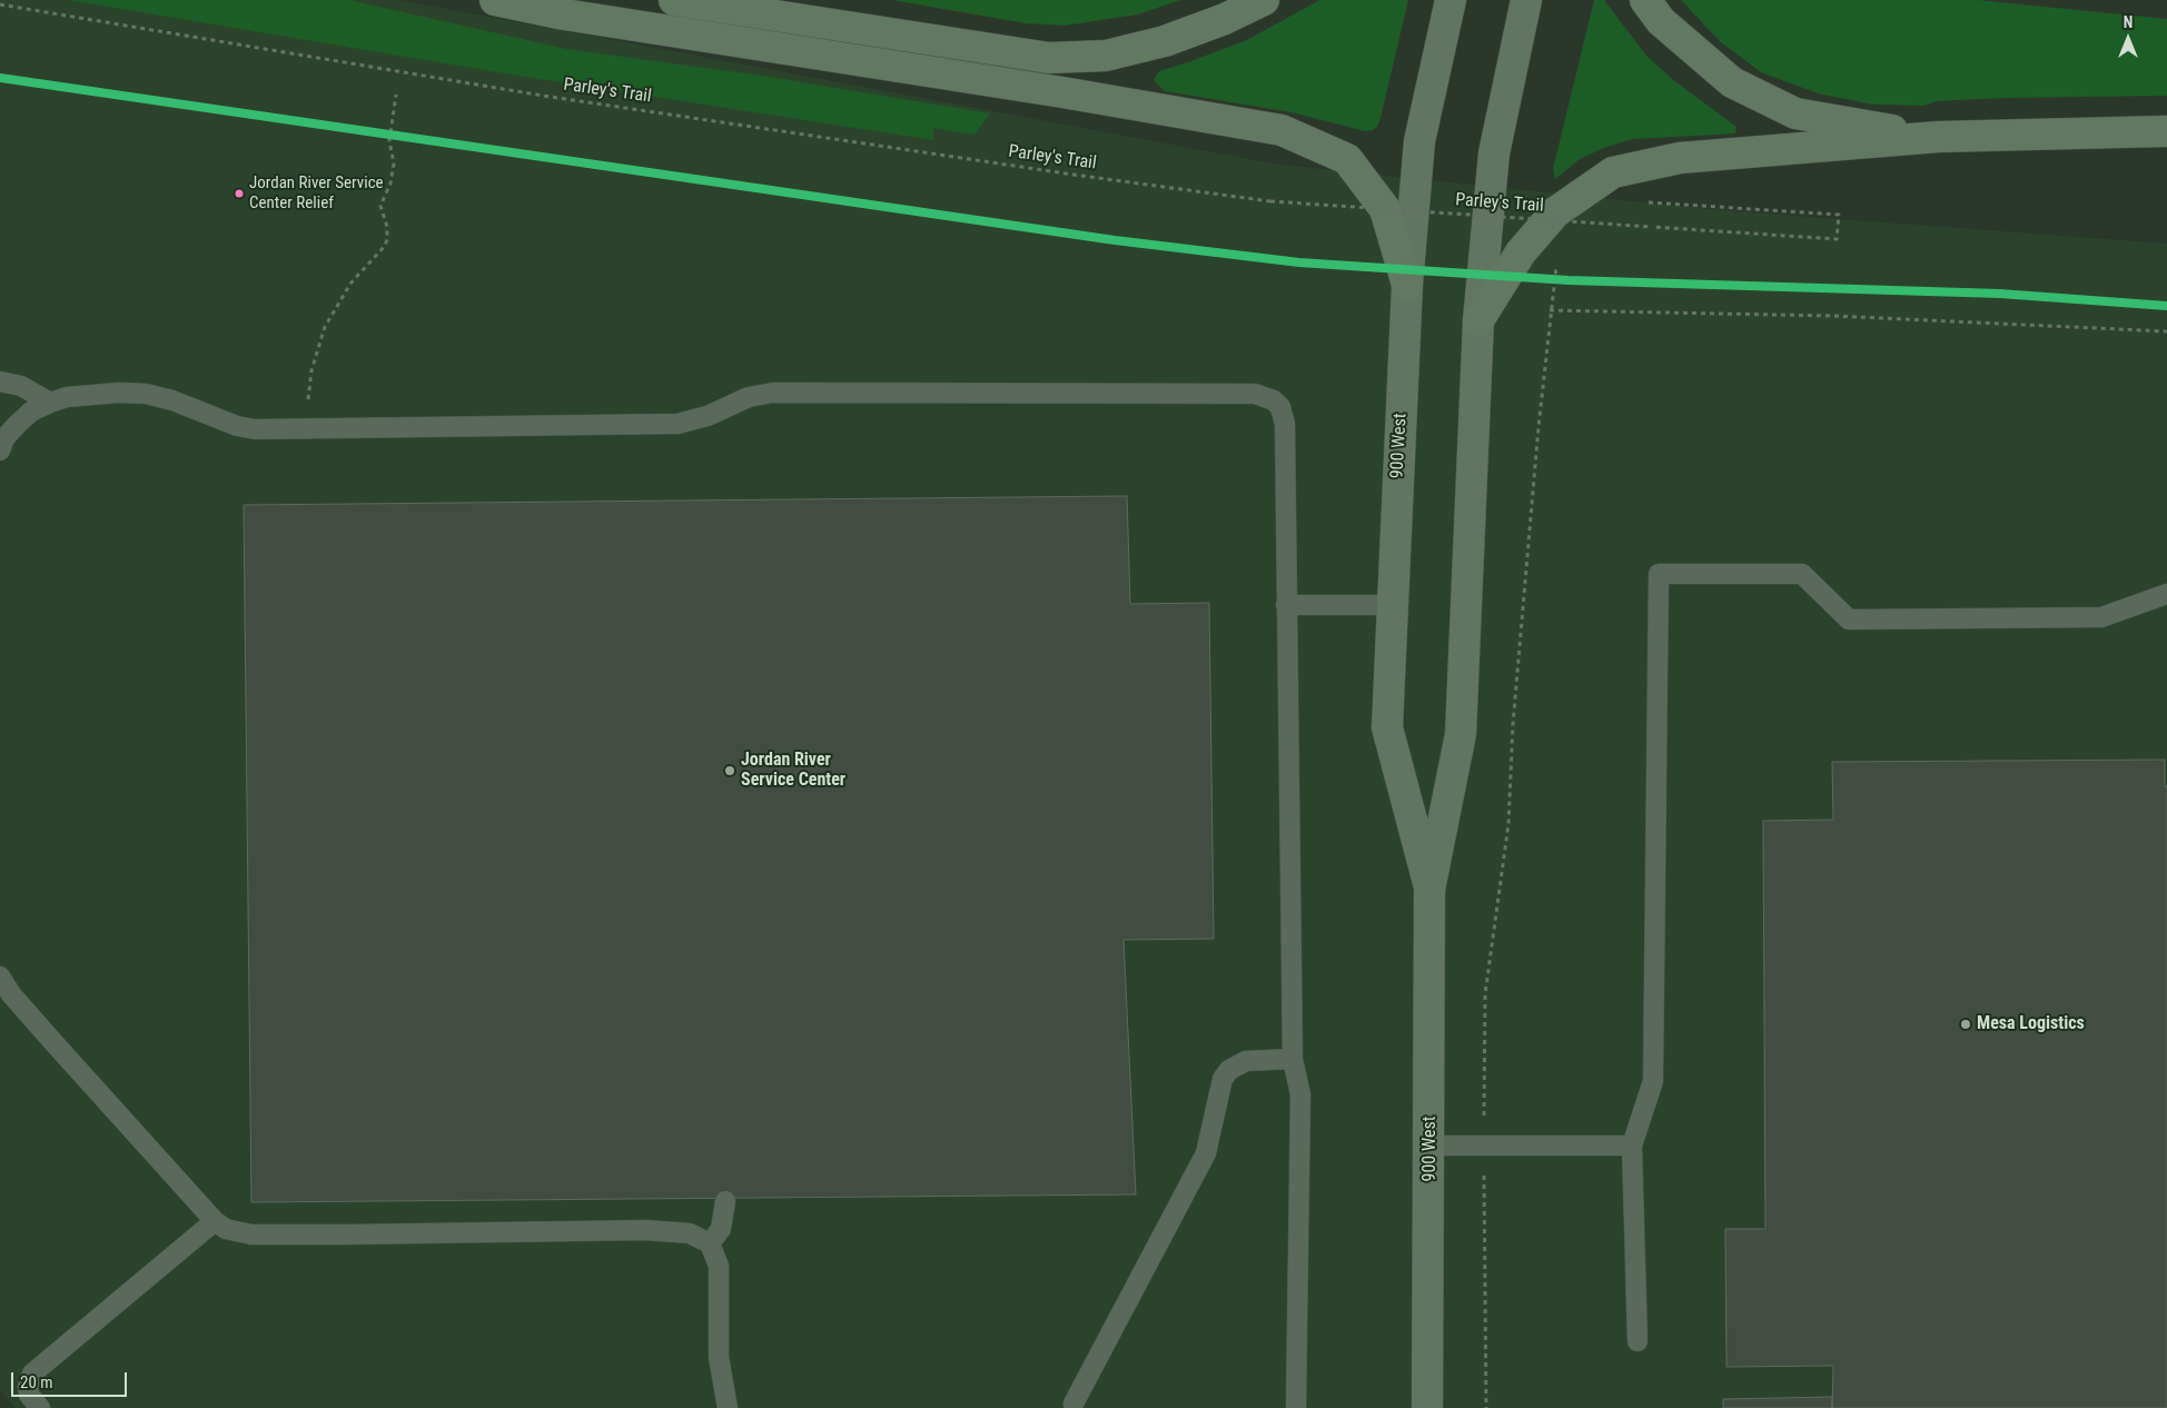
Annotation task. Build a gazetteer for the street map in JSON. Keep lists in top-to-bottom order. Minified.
{"streets":{"main road":["900 West"],"path":["Parley's Trail"]},"places":["Jordan River Service Center Relief","Jordan River Service Center","Mesa Logistics"],"scale_bar":"20 m","north":"top"}
